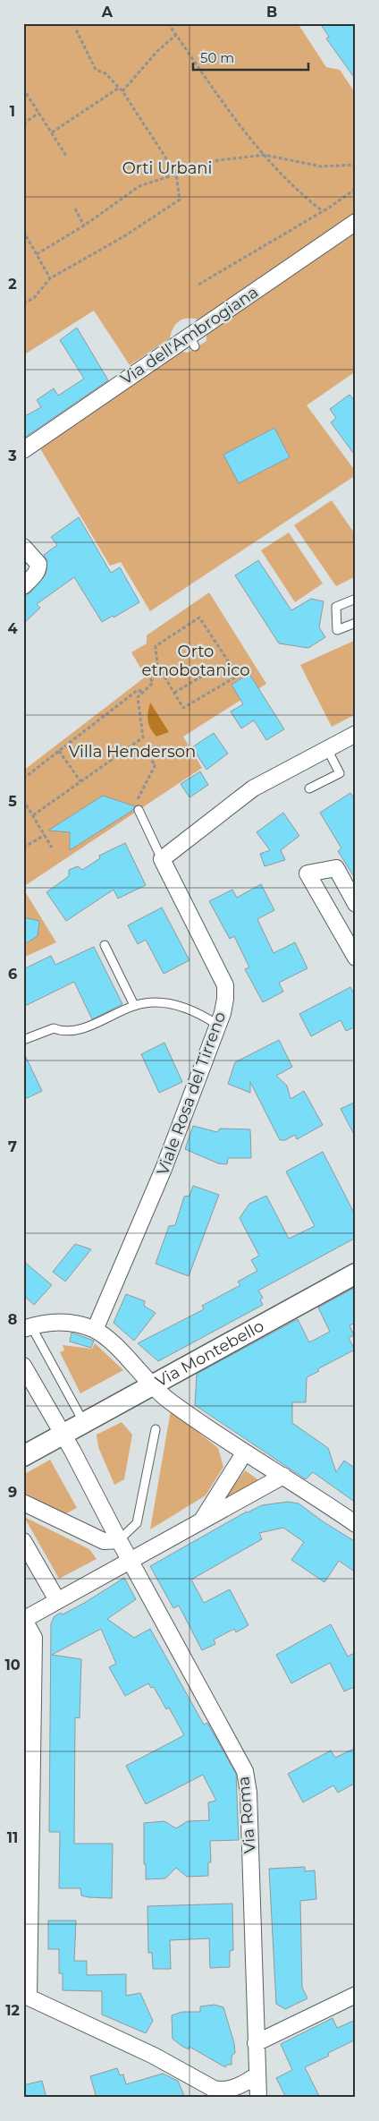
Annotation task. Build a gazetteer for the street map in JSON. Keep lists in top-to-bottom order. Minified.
{"streets":{"street":["Via dell'Ambrogiana","Viale Rosa del Tirreno","Via Montebello","Via Roma"]},"crossings":[["Via Montebello","Via Roma"]],"parks":["Orti Urbani","Orto etnobotanico","Villa Henderson"],"scale_bar":"50 m","grid":{"columns":["A","B"],"rows":["1","2","3","4","5","6","7","8","9","10","11","12"]}}
